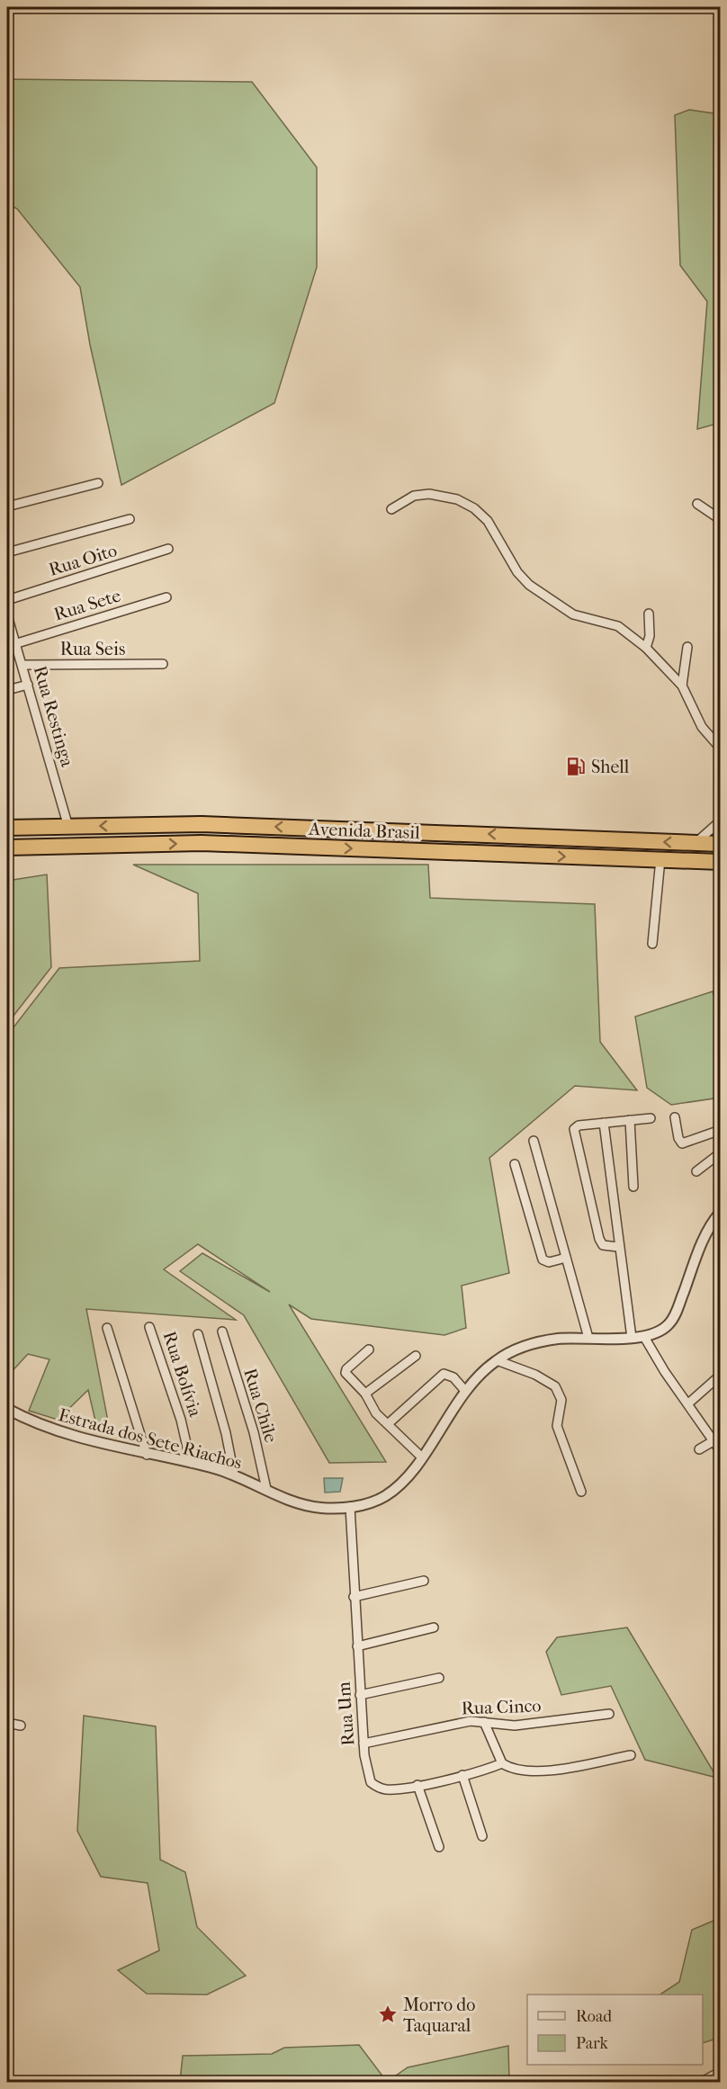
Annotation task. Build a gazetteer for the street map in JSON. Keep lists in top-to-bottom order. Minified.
{"streets":{"highway":["Avenida Brasil"],"street":["Rua Oito","Rua Sete","Rua Seis","Rua Restinga","Rua Bolívia","Rua Chile","Estrada dos Sete Riachos","Rua Cinco","Rua Um"]},"crossings":[["Rua Sete","Rua Restinga"],["Rua Seis","Rua Restinga"],["Rua Restinga","Avenida Brasil"],["Rua Bolívia","Estrada dos Sete Riachos"],["Rua Chile","Estrada dos Sete Riachos"],["Estrada dos Sete Riachos","Rua Um"],["Rua Cinco","Rua Um"]],"places":{"fuel station":["Shell"],"place":["Morro do Taquaral"]},"legend":["Road","Park"]}
